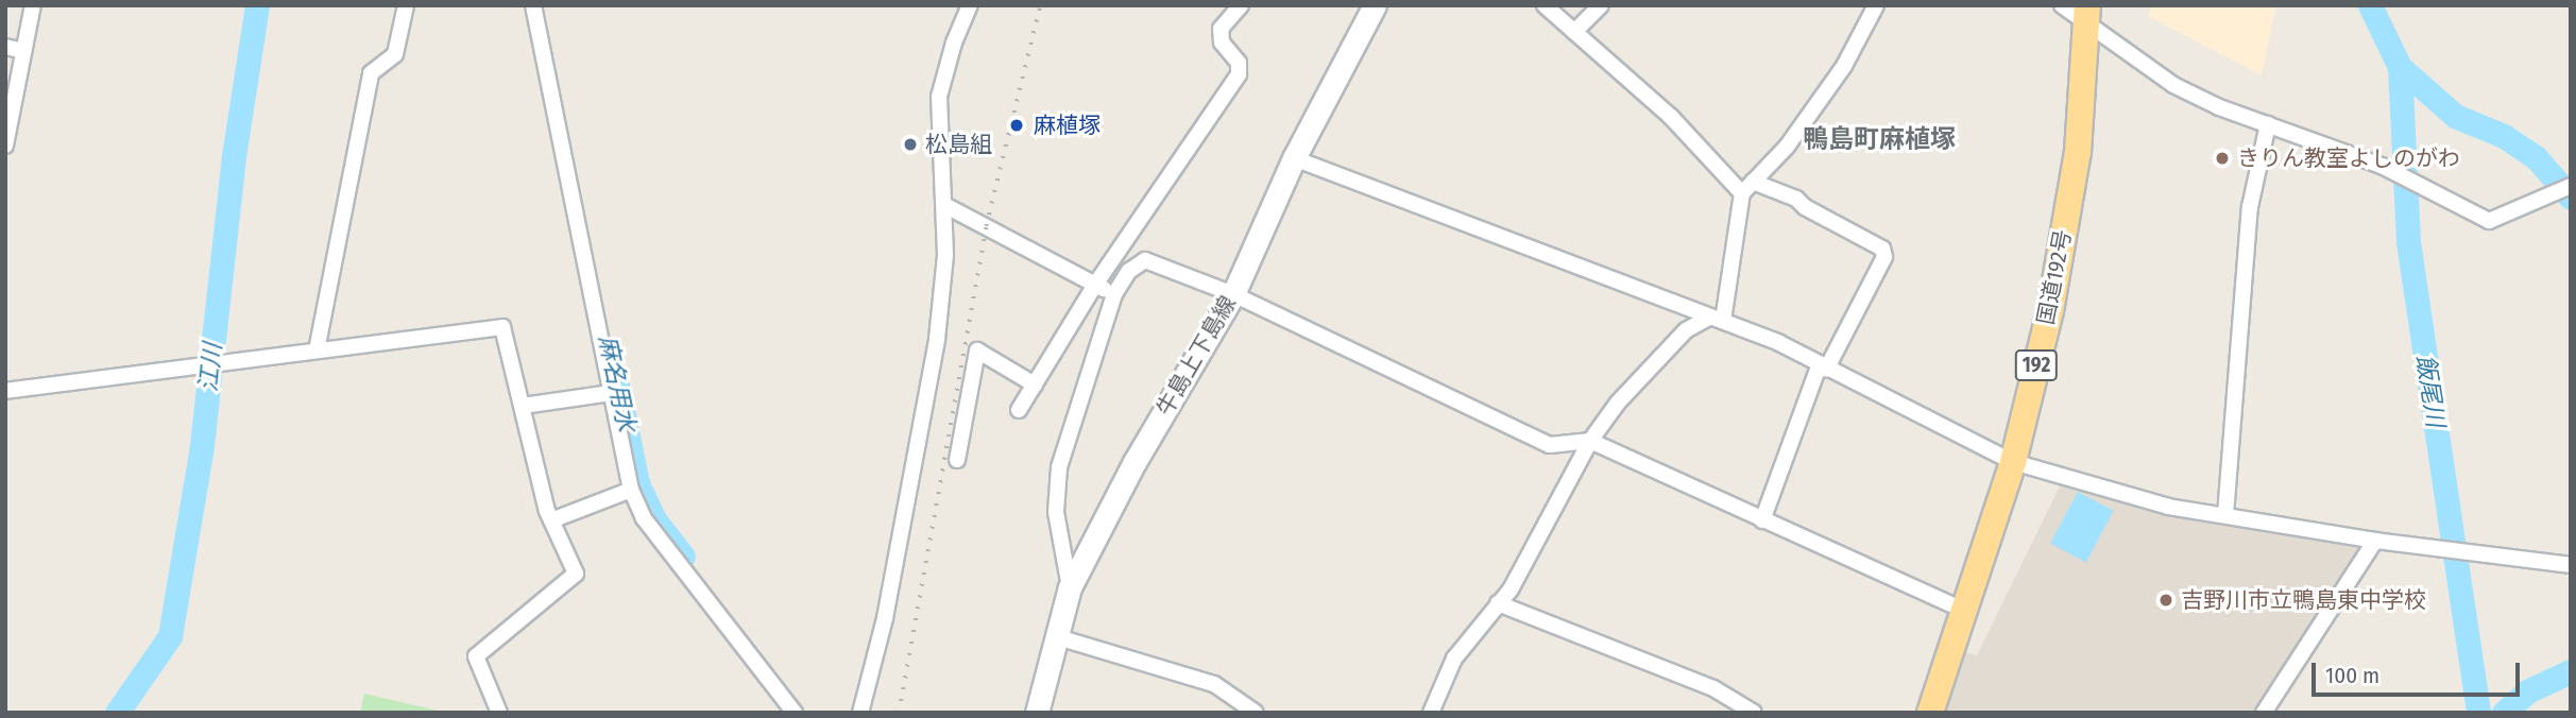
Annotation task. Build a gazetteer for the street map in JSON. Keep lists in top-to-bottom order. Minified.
{"streets":{"highway":["国道192号","192"],"main road":["牛島上下島線"]},"districts":["鴨島町麻植塚"],"water":["江川","麻名用水","飯尾川"],"places":["麻植塚","松島組","きりん教室よしのがわ","吉野川市立鴨島東中学校"],"scale_bar":"100 m"}
